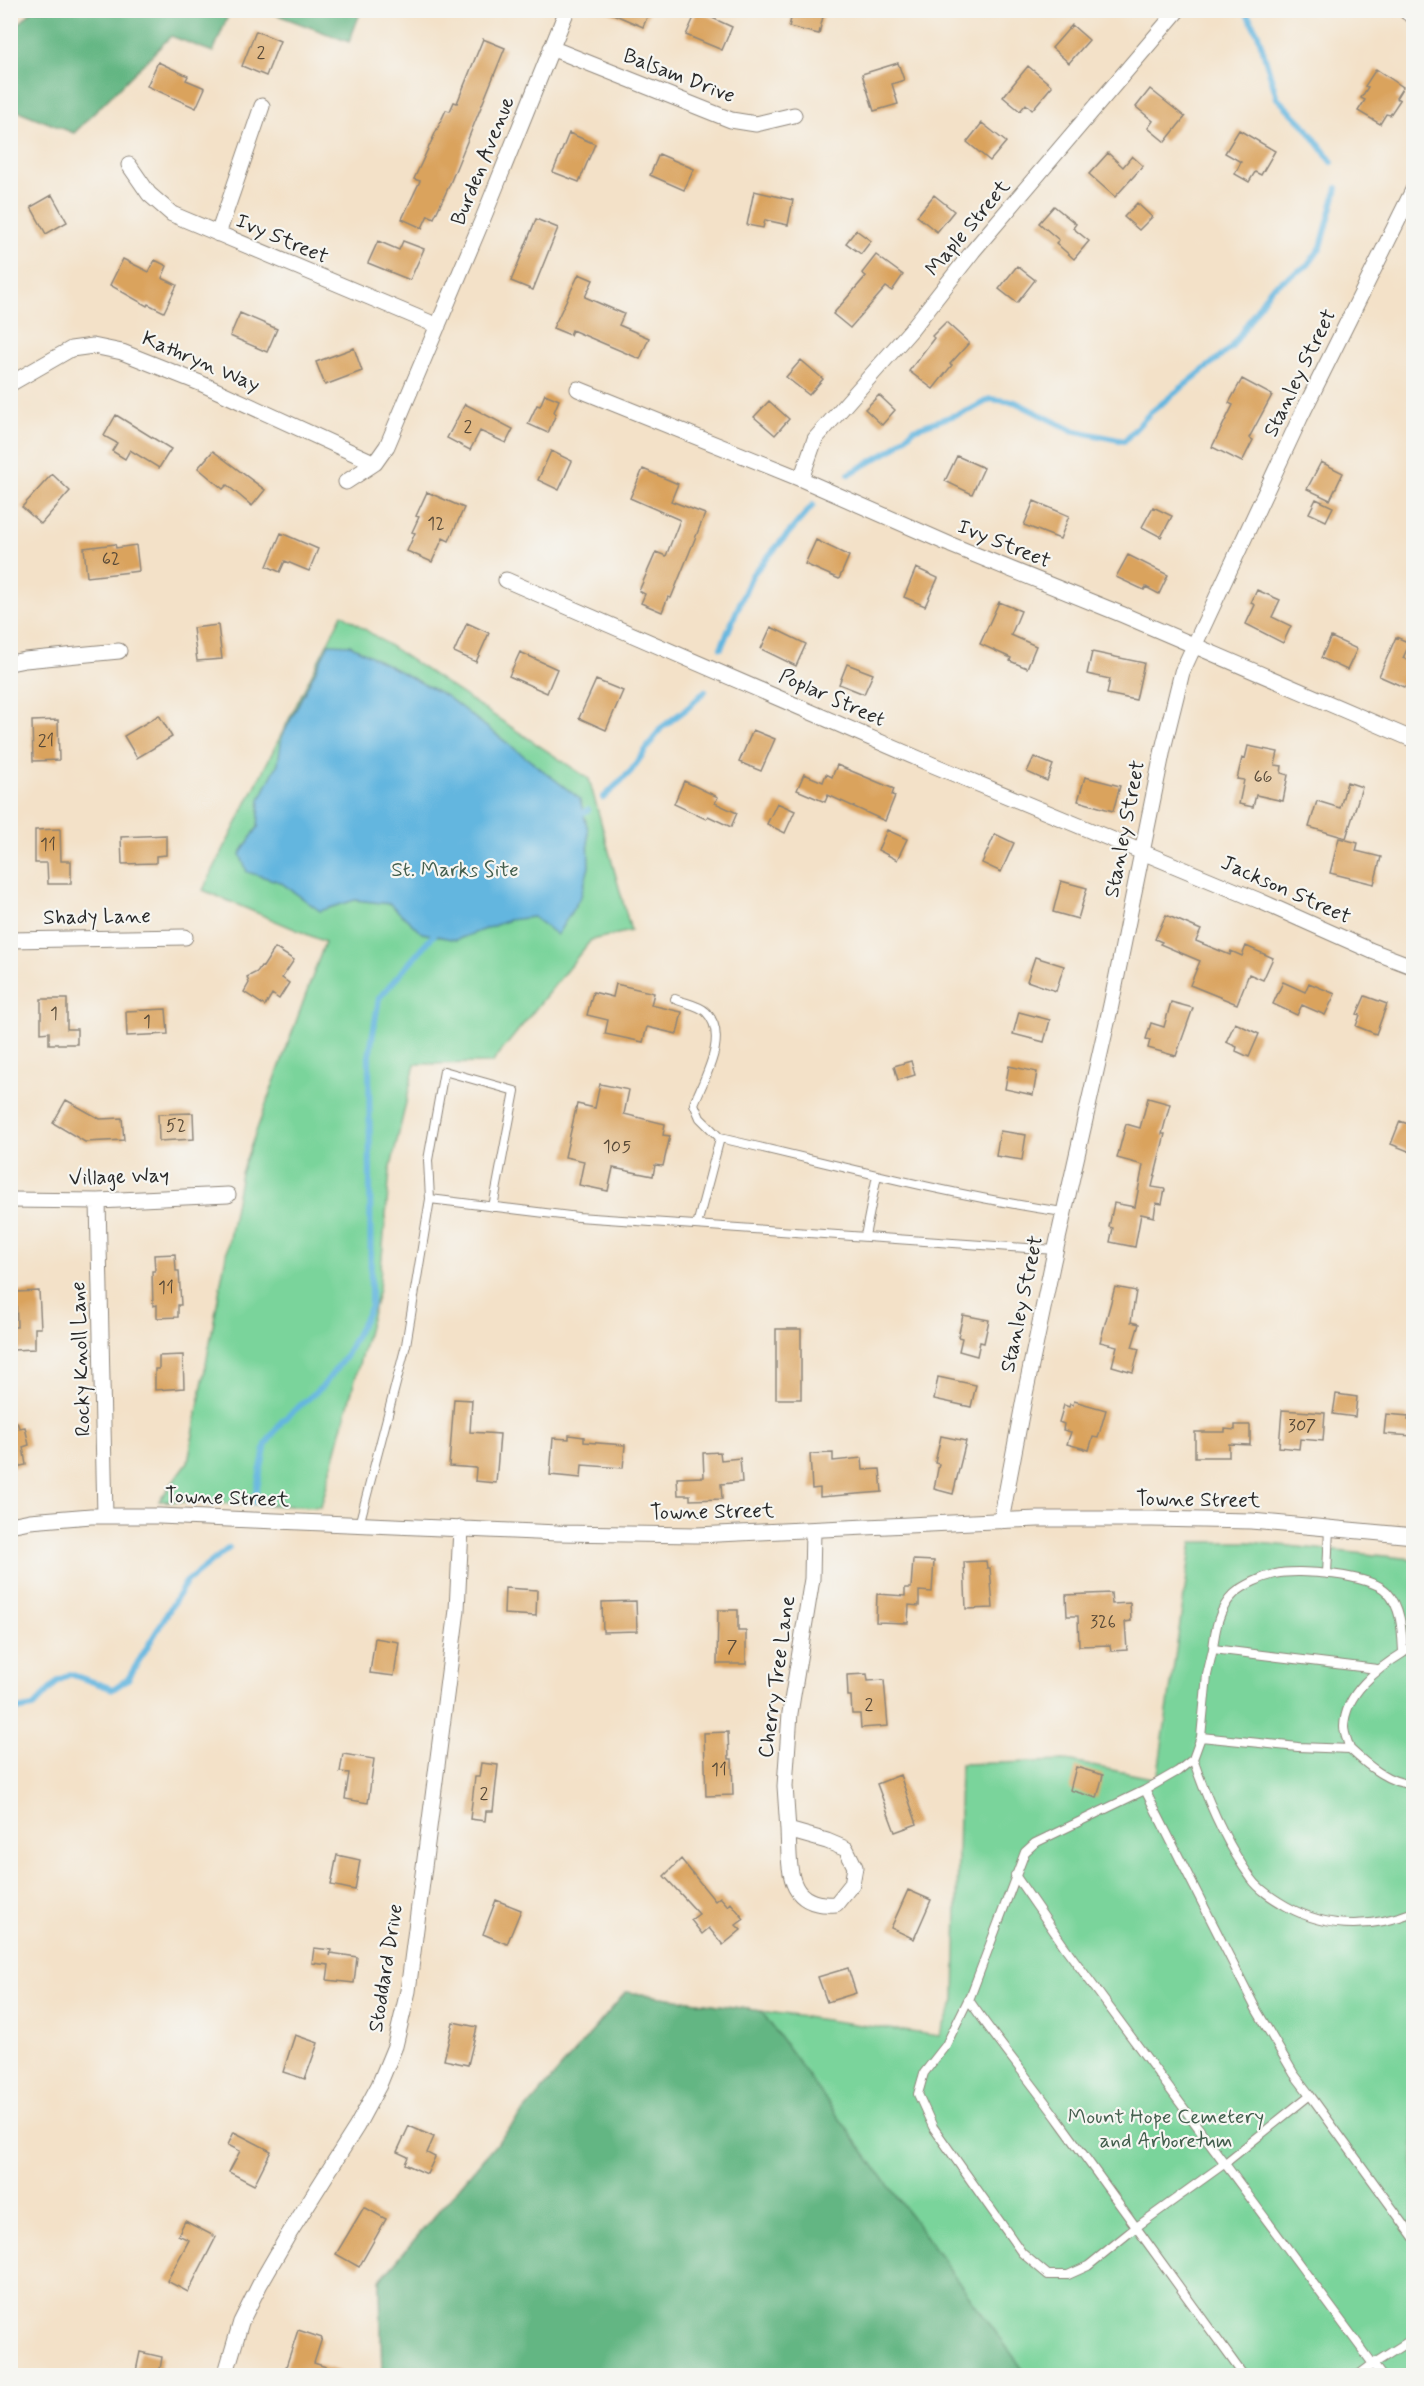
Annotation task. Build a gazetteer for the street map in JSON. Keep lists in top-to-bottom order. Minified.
{"streets":{"street":["Balsam Drive","Burden Avenue","Maple Street","Ivy Street","Kathryn Way","Stanley Street","Poplar Street","Jackson Street","Shady Lane","Village Way","Rocky Knoll Lane","Towne Street","Cherry Tree Lane","Stoddard Drive"]},"crossings":[["Balsam Drive","Burden Avenue"],["Burden Avenue","Ivy Street"],["Burden Avenue","Kathryn Way"],["Maple Street","Ivy Street"],["Ivy Street","Stanley Street"],["Stanley Street","Poplar Street"],["Stanley Street","Jackson Street"],["Stanley Street","Towne Street"],["Poplar Street","Jackson Street"],["Village Way","Rocky Knoll Lane"],["Rocky Knoll Lane","Towne Street"],["Towne Street","Cherry Tree Lane"],["Towne Street","Stoddard Drive"]],"parks":["St. Marks Site","Mount Hope Cemetery and Arboretum"],"house_numbers":["2","2","12","62","21","66","11","1","1","52","105","11","307","326","7","2","11","2"]}
